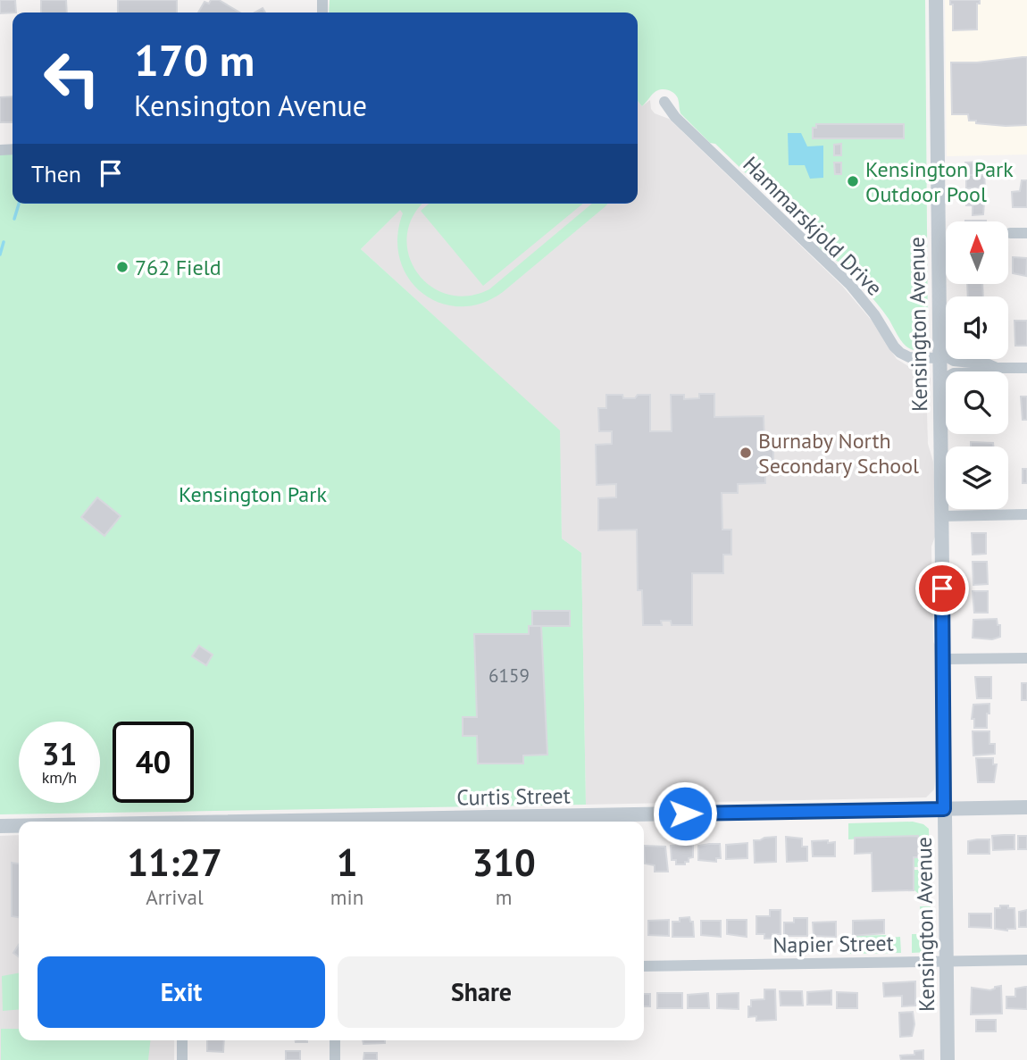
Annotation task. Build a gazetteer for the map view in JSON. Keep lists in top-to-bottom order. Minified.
{"streets":{"street":["Hammarskjold Drive","Kensington Avenue","Curtis Street","Napier Street"]},"crossings":[["Hammarskjold Drive","Kensington Avenue"],["Kensington Avenue","Curtis Street"],["Kensington Avenue","Napier Street"]],"parks":["Kensington Park"],"places":["Kensington Park Outdoor Pool","762 Field","Burnaby North Secondary School"],"house_numbers":["6159"],"north":"top","page":{"turn":["170 m","Kensington Avenue"],"then":"Then","speed":"31 km/h","limit":"40","eta":["11:27","Arrival","1","min","310","m"],"buttons":["Exit","Share"]}}
